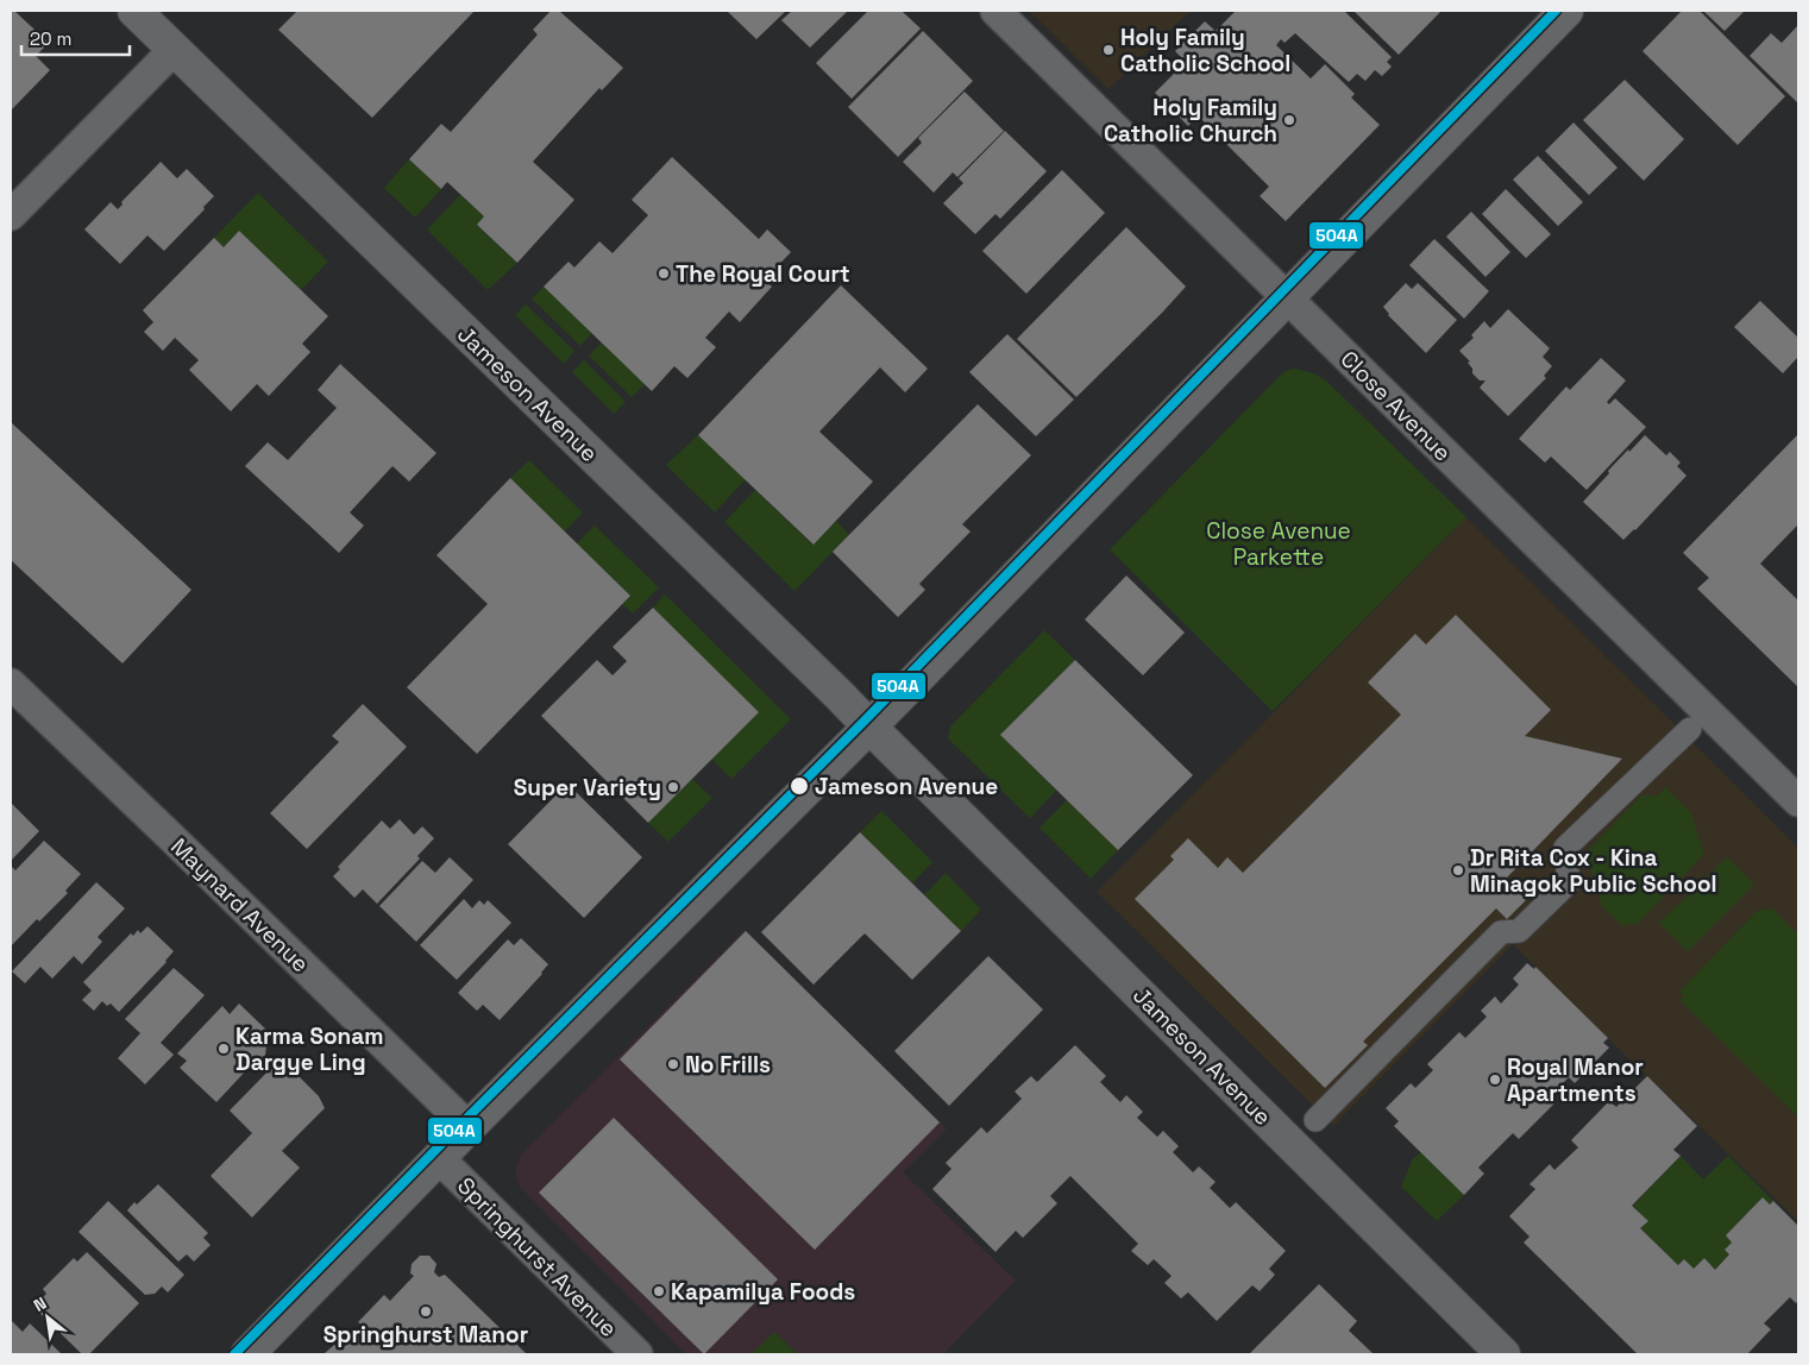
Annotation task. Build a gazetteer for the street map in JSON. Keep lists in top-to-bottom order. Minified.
{"streets":{"street":["Jameson Avenue","Close Avenue","Maynard Avenue","Springhurst Avenue"]},"parks":["Close Avenue Parkette"],"places":["Holy Family Catholic School","Holy Family Catholic Church","The Royal Court","Jameson Avenue","Super Variety","Dr Rita Cox - Kina Minagok Public School","Karma Sonam Dargye Ling","No Frills","Royal Manor Apartments","Kapamilya Foods","Springhurst Manor"],"lines":["transit line 504A"],"scale_bar":"20 m","north":"top left"}
